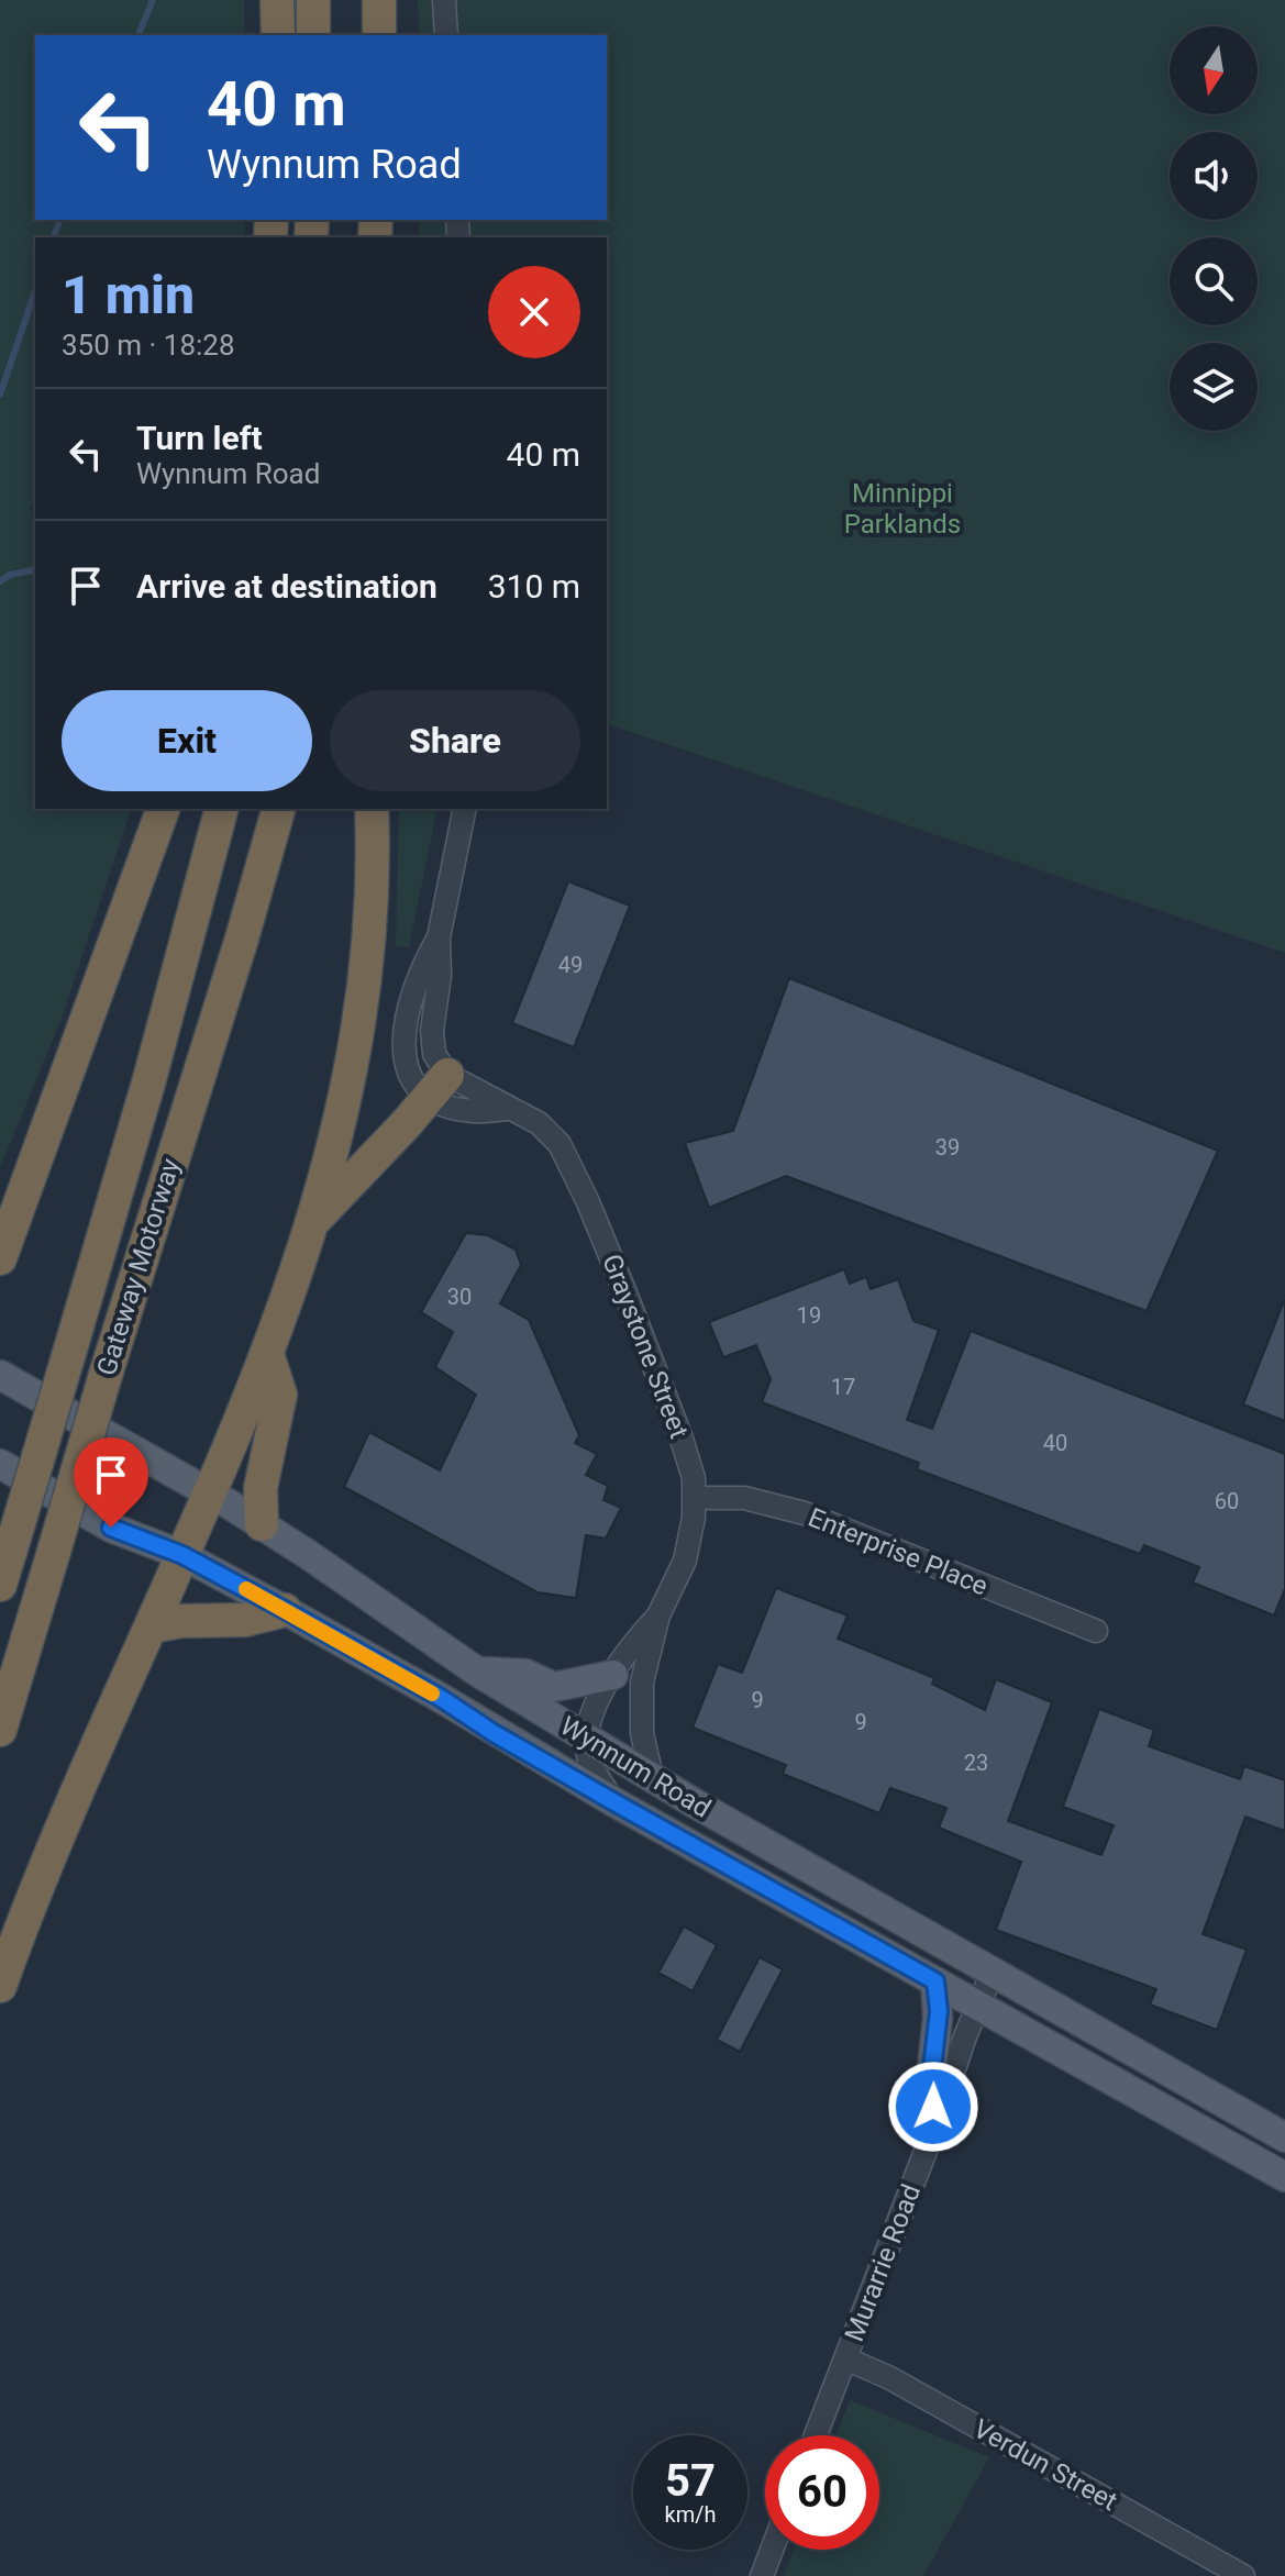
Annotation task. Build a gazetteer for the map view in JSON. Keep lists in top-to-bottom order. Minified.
{"streets":{"highway":["Gateway Motorway"],"main road":["Wynnum Road"],"street":["Graystone Street","Enterprise Place","Murarrie Road","Verdun Street"]},"crossings":[["Graystone Street","Enterprise Place"],["Graystone Street","Wynnum Road"],["Wynnum Road","Murarrie Road"],["Murarrie Road","Verdun Street"]],"parks":["Minnippi Parklands"],"house_numbers":["49","39","30","19","17","40","60","9","9","23"],"north":"bottom","page":{"turn":["40 m","Wynnum Road"],"heading":["1 min","350 m · 18:28"],"list":[{"name":"Turn left","note":"Wynnum Road","value":"40 m"},{"name":"Arrive at destination","value":"310 m"}],"buttons":["Exit","Share"],"speed":"57 km/h","limit":"60"}}
